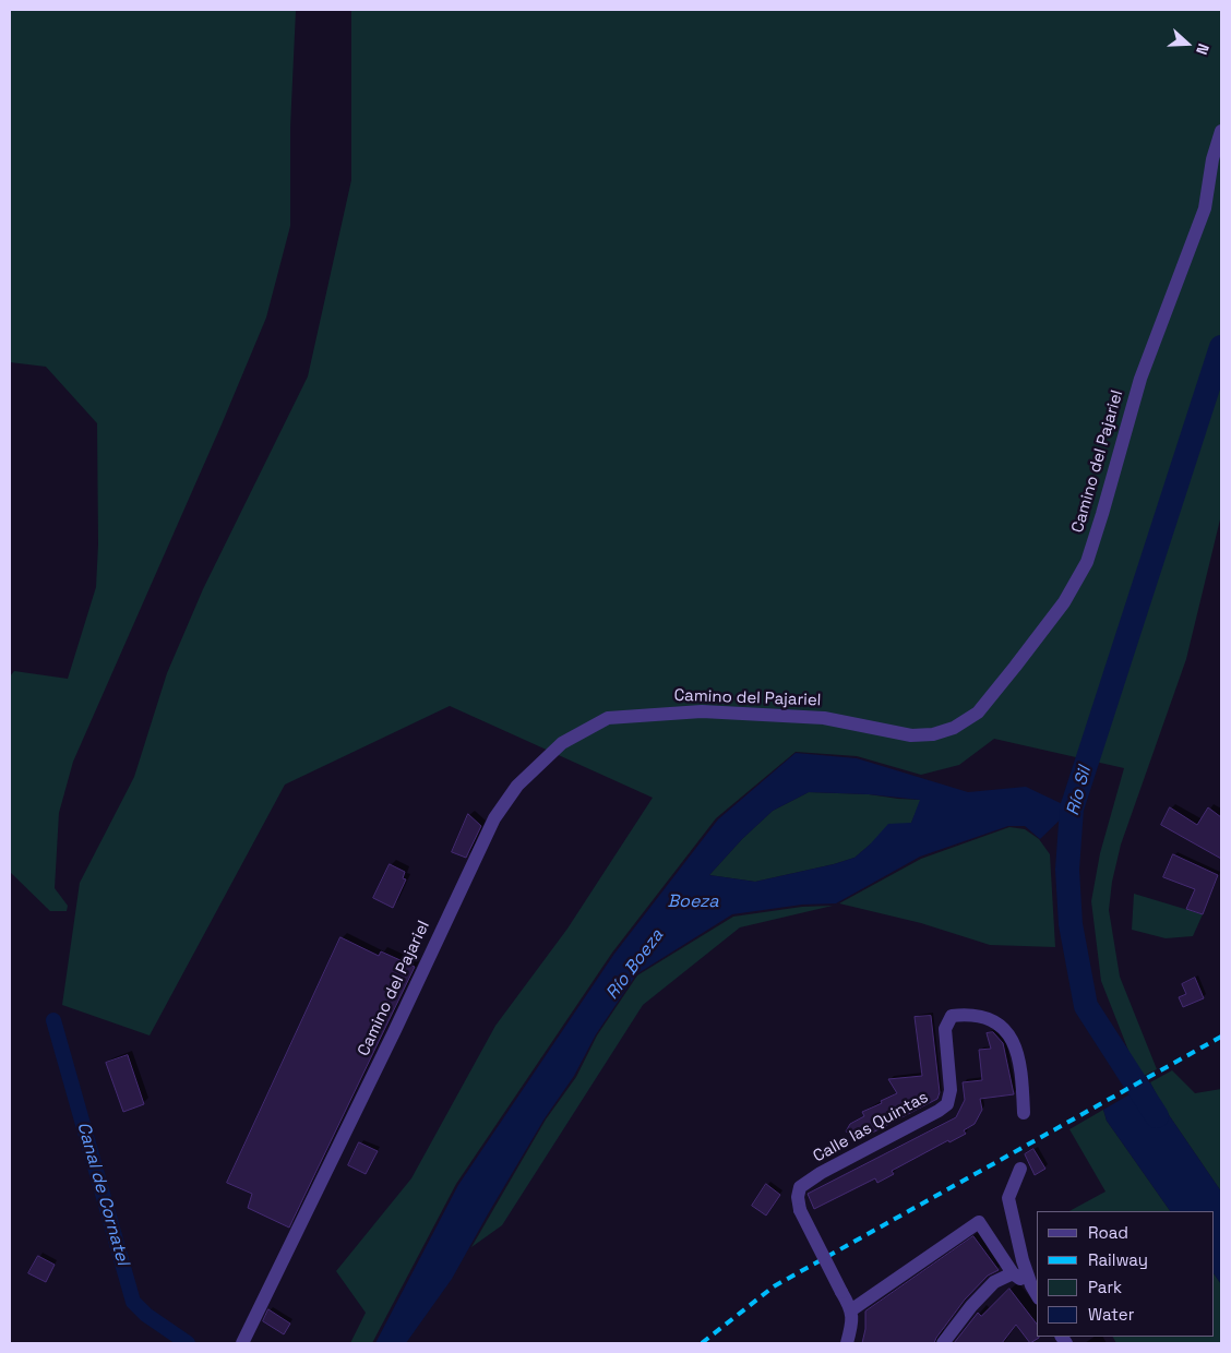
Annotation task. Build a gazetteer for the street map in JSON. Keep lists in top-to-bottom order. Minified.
{"streets":{"street":["Camino del Pajariel","Calle las Quintas"]},"water":["Río Sil","Boeza","Río Boeza","Canal de Cornatel"],"legend":["Road","Railway","Park","Water"],"north":"right"}
